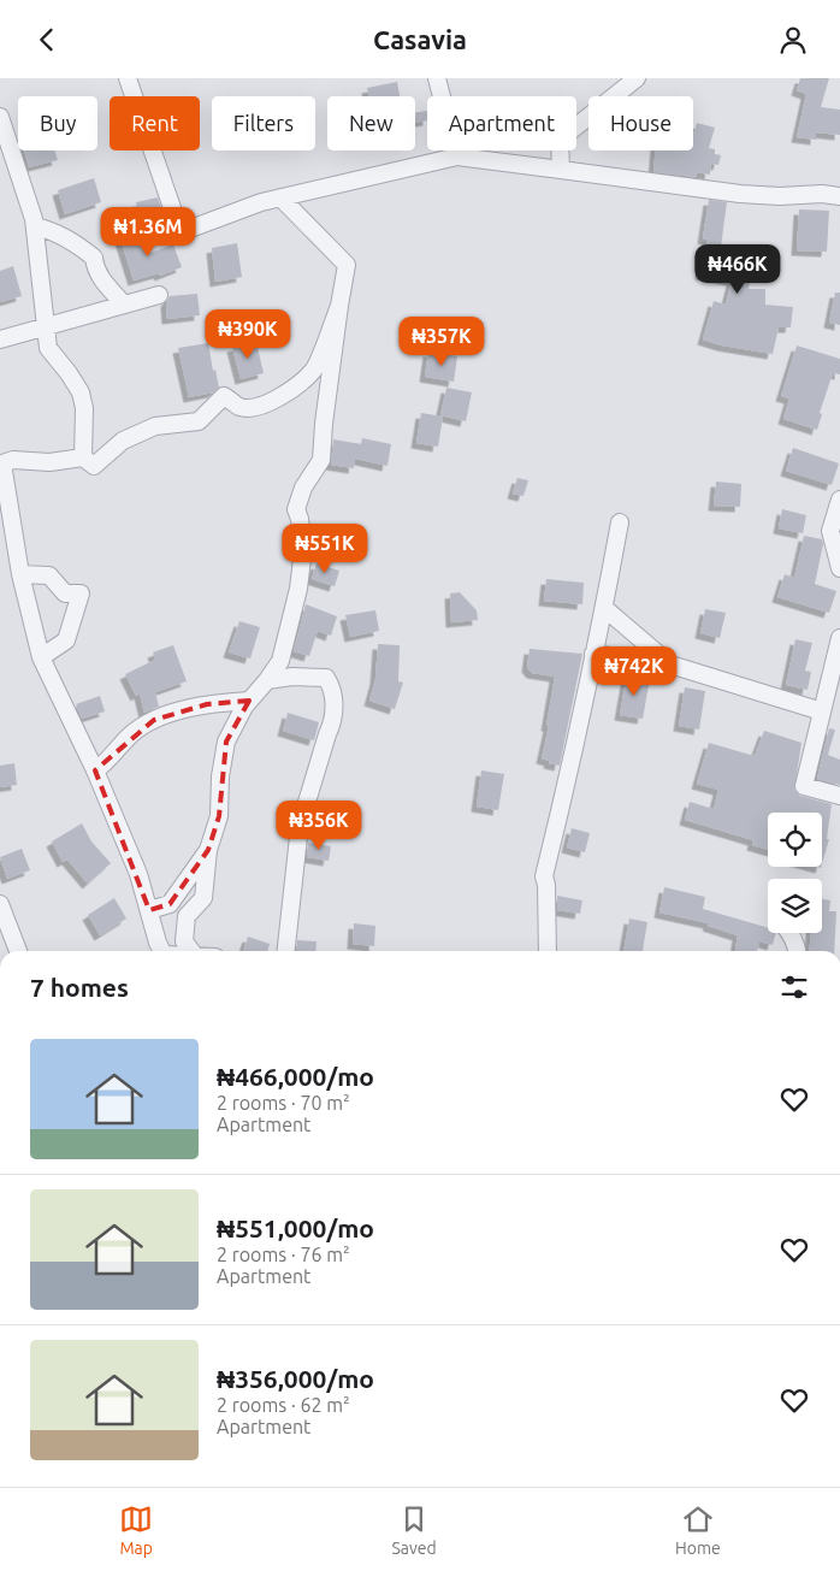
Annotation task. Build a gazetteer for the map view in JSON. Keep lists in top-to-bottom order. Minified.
{"page":{"header":"Casavia","chip":["Buy","Rent","Filters","New","Apartment","House"],"price":["₦1.36M","₦466K","₦390K","₦357K","₦551K","₦742K","₦356K"],"heading":"7 homes","list":[{"name":"₦466,000/mo","note":"2 rooms · 70 m² · Apartment"},{"name":"₦551,000/mo","note":"2 rooms · 76 m² · Apartment"},{"name":"₦356,000/mo","note":"2 rooms · 62 m² · Apartment"}],"tabs":["Map","Saved","Home"]}}
